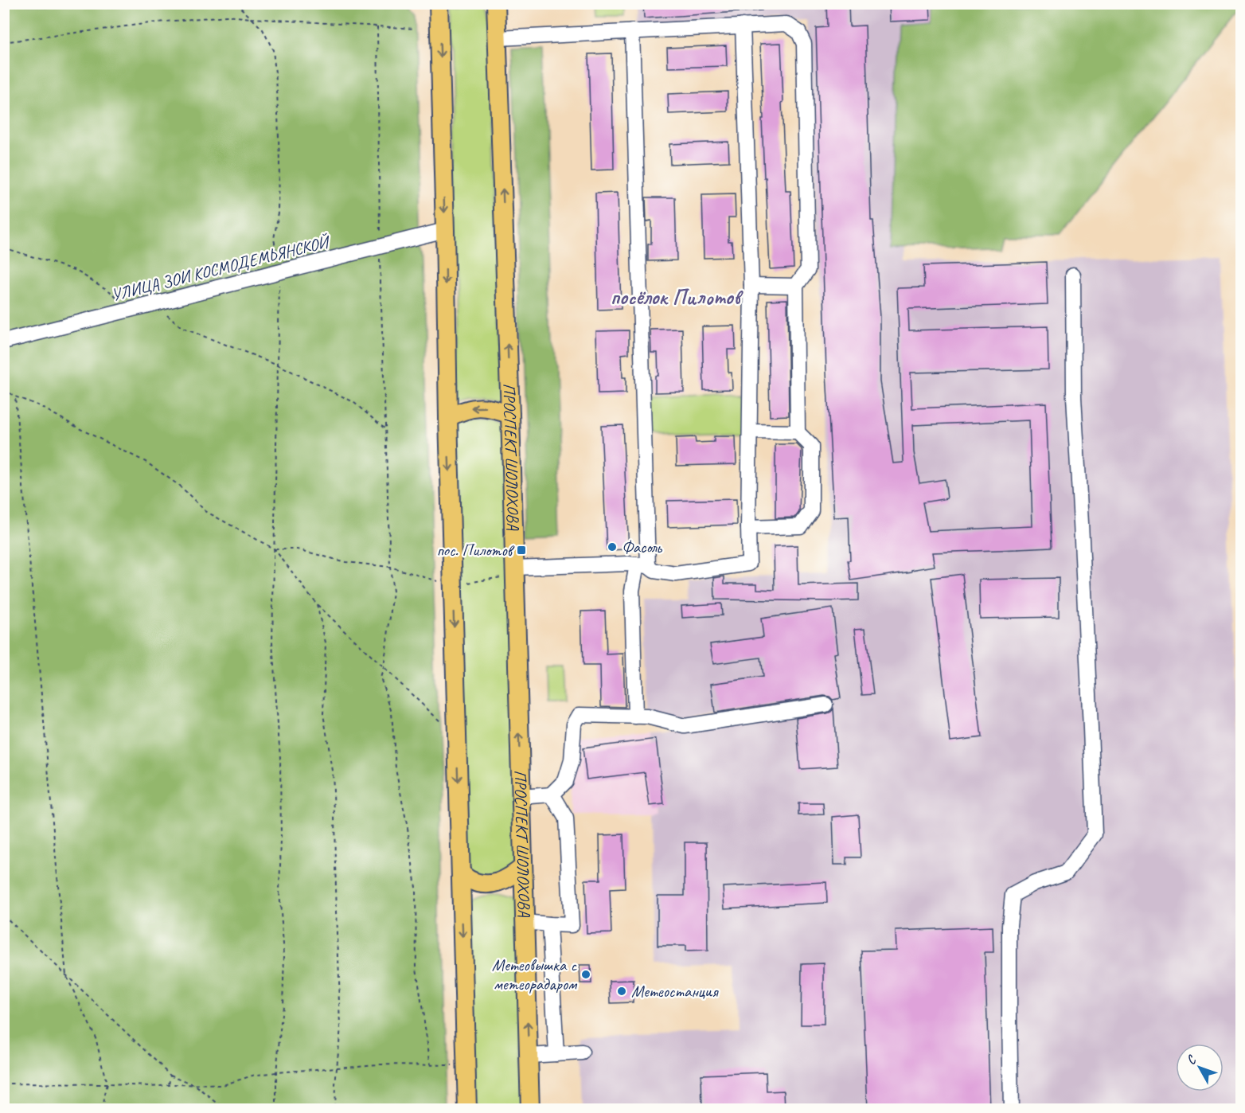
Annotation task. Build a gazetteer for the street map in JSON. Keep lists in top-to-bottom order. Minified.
{"streets":{"main road":["ПРОСПЕКТ ШОЛОХОВА"],"street":["УЛИЦА ЗОИ КОСМОДЕМЬЯНСКОЙ"]},"districts":["посёлок Пилотов"],"places":{"other":["Фасоль","Метеовышка с метеорадаром","Метеостанция"],"transit":["пос. Пилотов"]},"north":"top left"}
